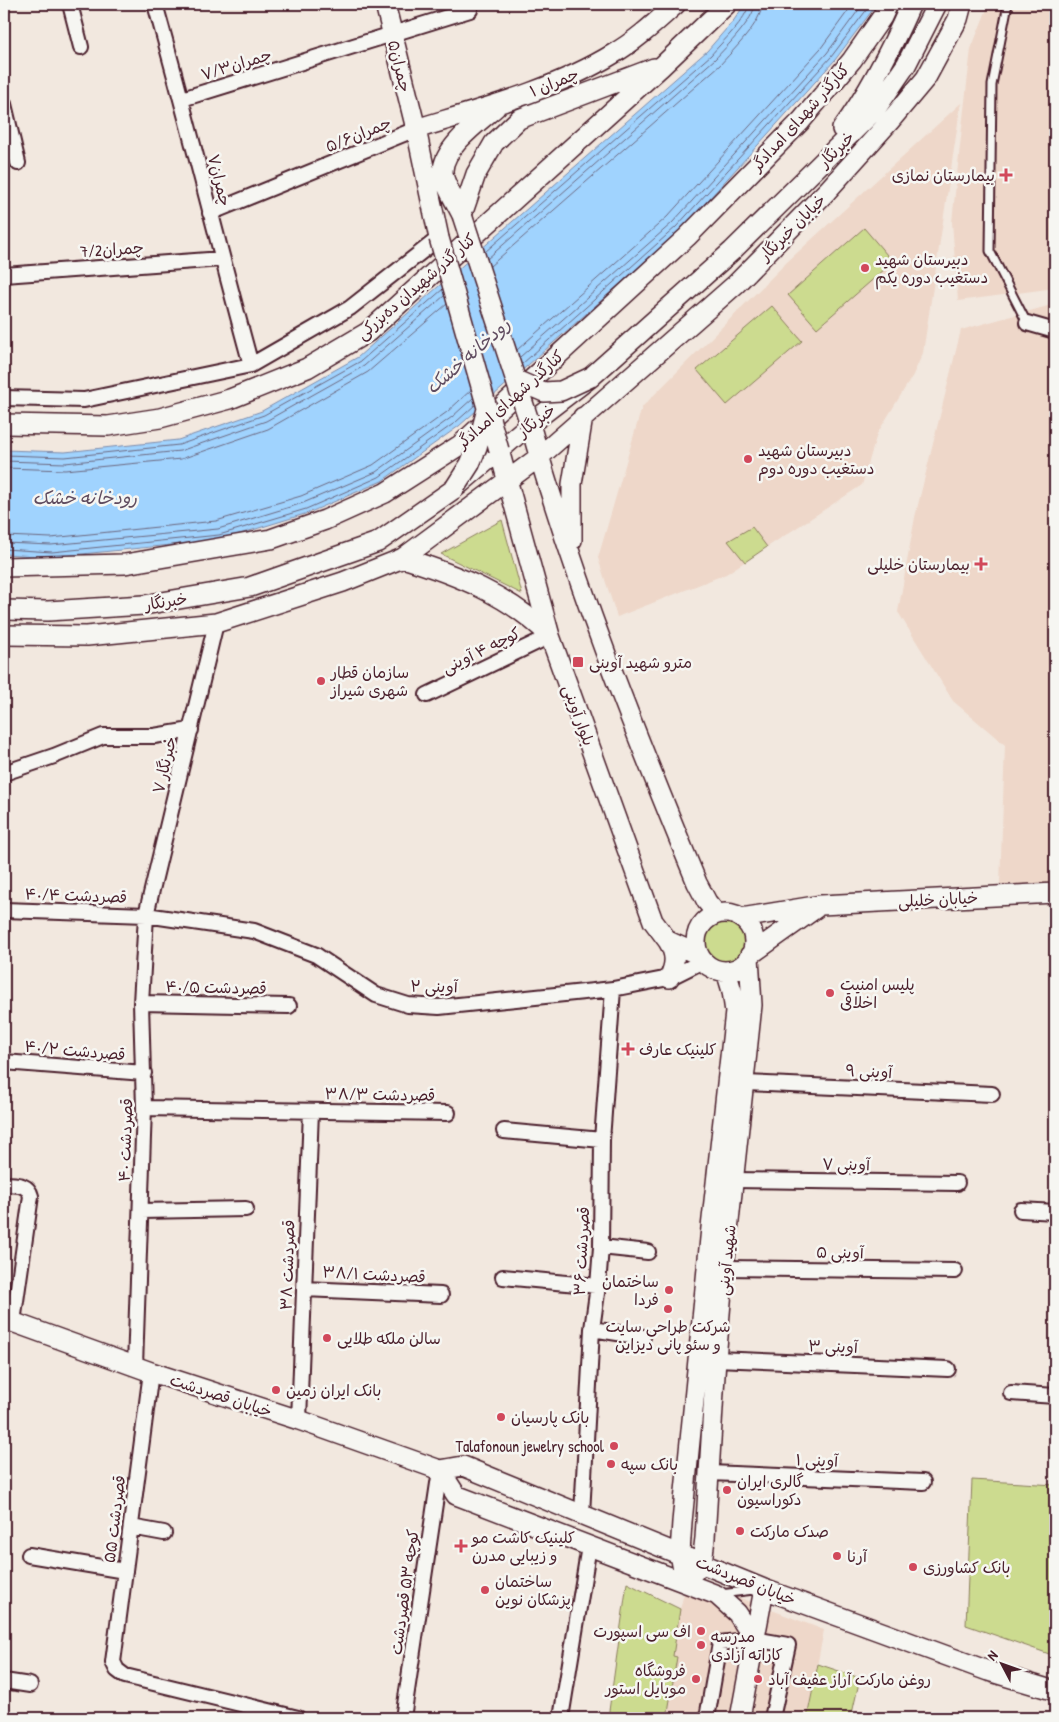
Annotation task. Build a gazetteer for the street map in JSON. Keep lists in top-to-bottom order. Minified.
{"streets":{"main road":["چمران۵","چمران ۱","کنارگذر شهدای امدادگر","خبرنگار","خیابان خبرنگار","کنار گذر شهیدان ده‌بزرکی","بلوار آوینی","خیابان خلیلی","شهید آوینی","خیابان قصردشت"],"street":["چمران۷/۳","چمران۵/۶","چمران۷","7/2چمران","کوچه ۴ آوینی","۷ خبرنگار","۴۰/۴ قصردشت","۲ آوینی","۴۰/۵ قصردشت","۴۰/۲ قصردشت","۹ آوینی","۳۸/۳ قصردشت","۴۰ قصردشت","۷ آوینی","۳۶ قصردشت","۵ آوینی","۳۸ قصردشت","۳۸/۱ قصردشت","۳ آوینی","۱ آوینی","۵۵ قصردشت","کوچه ۵۳ قصردشت"]},"crossings":[["چمران۷/۳","چمران۵"],["چمران۷/۳","چمران۷"],["چمران۵","چمران ۱"],["چمران۵","چمران۵/۶"],["چمران۵","بلوار آوینی"],["چمران ۱","چمران۵/۶"],["چمران۵/۶","چمران۷"],["خبرنگار","خیابان خبرنگار"],["خبرنگار","بلوار آوینی"],["خبرنگار","۷ خبرنگار"],["چمران۷","7/2چمران"],["کوچه ۴ آوینی","بلوار آوینی"],["بلوار آوینی","خیابان خلیلی"],["بلوار آوینی","۲ آوینی"],["بلوار آوینی","شهید آوینی"],["۷ خبرنگار","۴۰/۴ قصردشت"],["۷ خبرنگار","۲ آوینی"],["۷ خبرنگار","۴۰ قصردشت"],["۴۰/۴ قصردشت","۲ آوینی"],["۴۰/۴ قصردشت","۴۰ قصردشت"],["خیابان خلیلی","۲ آوینی"],["خیابان خلیلی","شهید آوینی"],["۲ آوینی","۴۰ قصردشت"],["۲ آوینی","۳۶ قصردشت"],["۲ آوینی","شهید آوینی"],["۴۰/۵ قصردشت","۴۰ قصردشت"],["۴۰/۲ قصردشت","۴۰ قصردشت"],["۹ آوینی","شهید آوینی"],["۳۸/۳ قصردشت","۴۰ قصردشت"],["۳۸/۳ قصردشت","۳۸ قصردشت"],["۴۰ قصردشت","خیابان قصردشت"],["۴۰ قصردشت","۵۵ قصردشت"],["۷ آوینی","شهید آوینی"],["۳۶ قصردشت","خیابان قصردشت"],["۵ آوینی","شهید آوینی"],["شهید آوینی","۳ آوینی"],["شهید آوینی","خیابان قصردشت"],["شهید آوینی","۱ آوینی"],["۳۸ قصردشت","۳۸/۱ قصردشت"],["۳۸ قصردشت","خیابان قصردشت"],["خیابان قصردشت","۵۵ قصردشت"],["خیابان قصردشت","کوچه ۵۳ قصردشت"]],"water":["رودخانه خشک"],"places":{"health":["بیمارستان نمازی","بیمارستان خلیلی","کلینیک عارف","کلینیک کاشت مو و زیبایی مدرن"],"other":["دبیرستان شهید دستغیب دوره یکم","دبیرستان شهید دستغیب دوره دوم","سازمان قطار شهری شیراز","پلیس امنیت اخلاقی","ساختمان فردا","شرکت طراحی سایت و سئو پانی دیزاین","سالن ملکه طلایی","بانک ایران زمین","بانک پارسیان","Talafonoun jewelry school","بانک سپه","گالری ایران دکوراسیون","صدک مارکت","آرنا","بانک کشاورزی","ساختمان پزشکان نوین","اف سی اسپورت","مدرسه کاراته آزادی","فروشگاه موبایل استور","روغن مارکت آراز عفیف آباد"],"transit":["مترو شهید آوینی"]},"north":"top left"}
